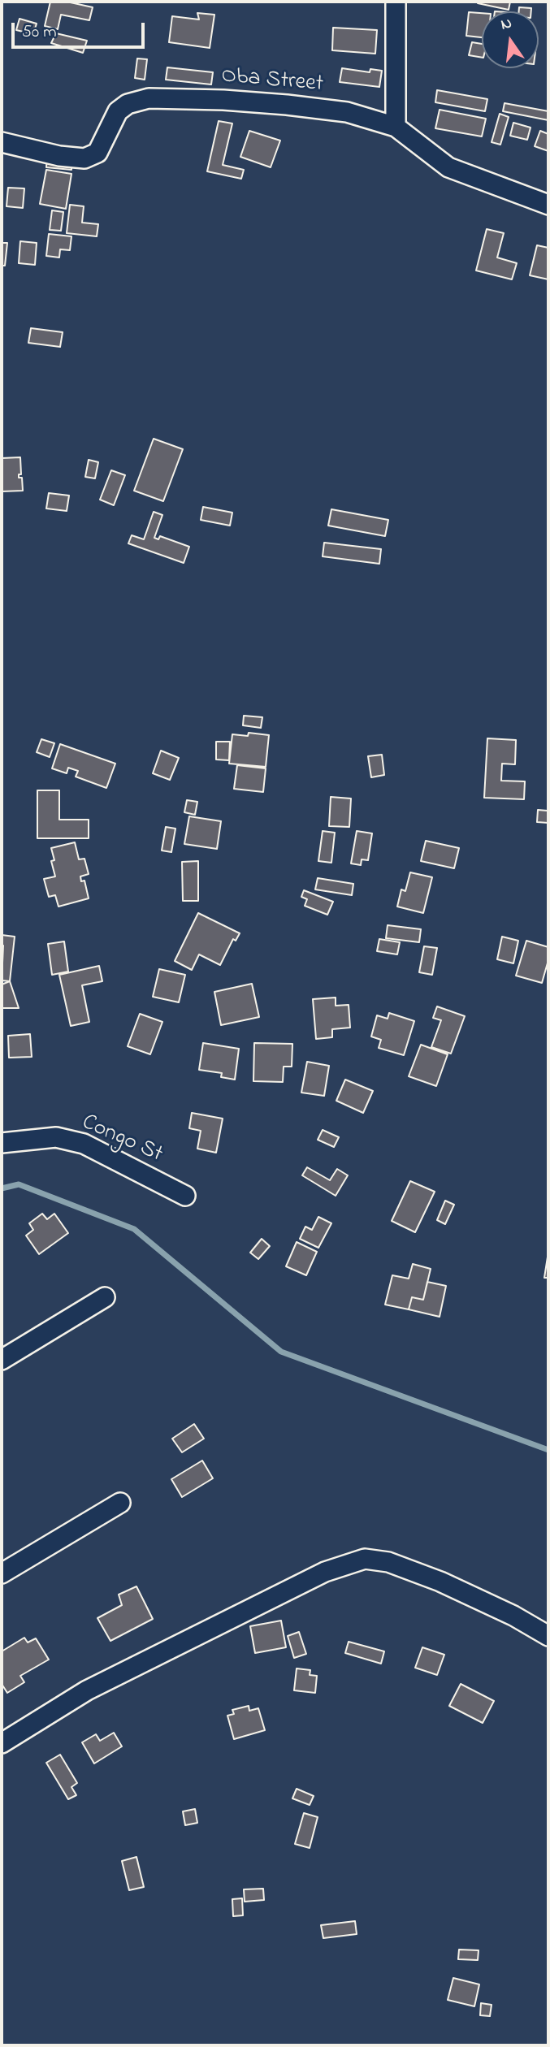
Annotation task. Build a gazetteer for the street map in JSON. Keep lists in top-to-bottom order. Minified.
{"streets":{"street":["Oba Street","Congo St"]},"scale_bar":"50 m","north":"top"}
